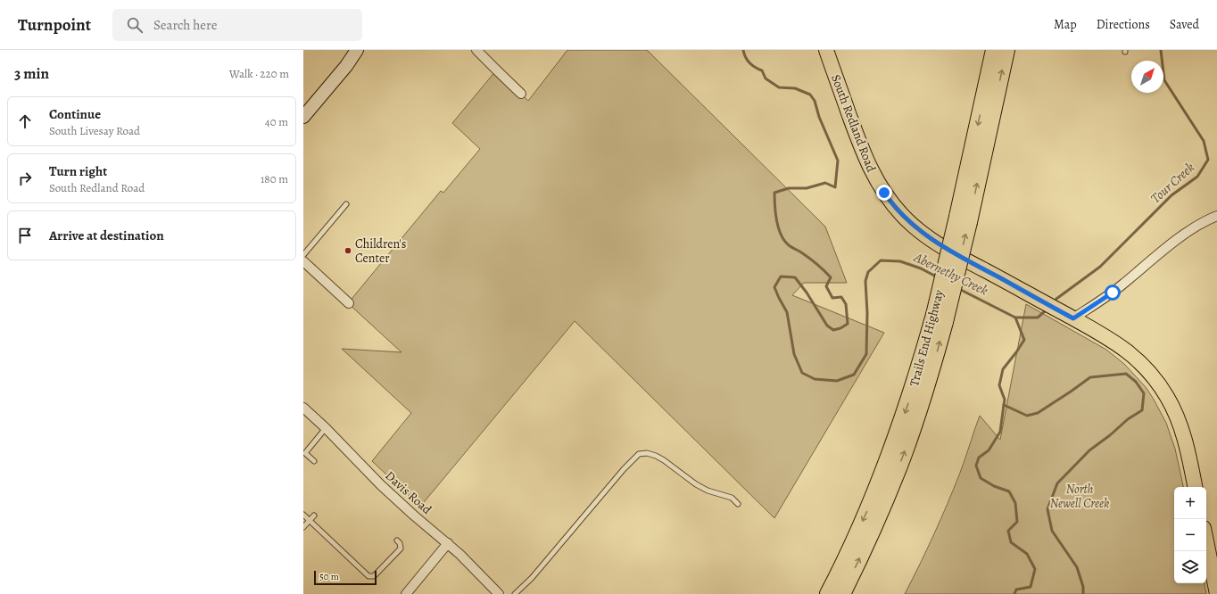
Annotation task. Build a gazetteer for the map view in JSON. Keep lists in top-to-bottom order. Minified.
{"streets":{"highway":["Trails End Highway"],"main road":["South Redland Road"],"street":["Davis Road"]},"water":["Tour Creek","Abernethy Creek"],"parks":["North Newell Creek"],"places":["Children's Center"],"scale_bar":"50 m","north":"top right","page":{"header":"Turnpoint","search":"Search here","nav":["Map","Directions","Saved"],"heading":["3 min","Walk · 220 m"],"list":[["Continue","South Livesay Road","40 m"],["Turn right","South Redland Road","180 m"],"Arrive at destination"],"map_buttons":["+","−"],"scale":"50 m"}}
